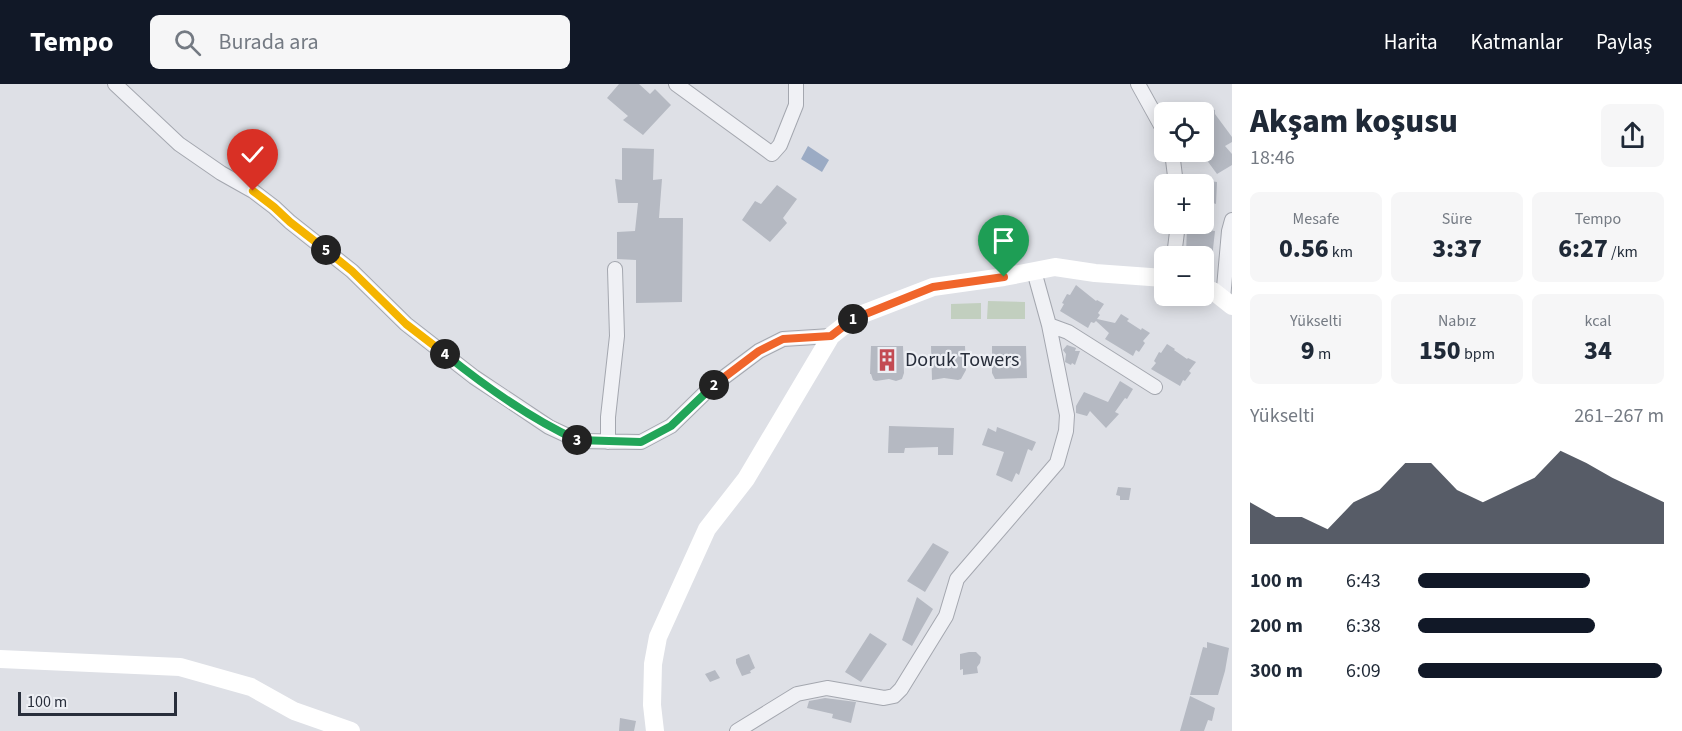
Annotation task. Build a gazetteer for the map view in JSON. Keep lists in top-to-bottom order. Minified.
{"places":{"building":["Doruk Towers"]},"scale_bar":"100 m","page":{"header":"Tempo","search":"Burada ara","nav":["Harita","Katmanlar","Paylaş"],"heading":["Akşam koşusu","18:46"],"map_buttons":["+","−"],"stats":[["Mesafe","0.56 km"],["Süre","3:37"],["Tempo","6:27 /km"],["Yükselti","9 m"],["Nabız","150 bpm"],["kcal","34"]],"pins":["5","1","4","2","3"],"chart":["Yükselti","261–267 m"],"list":[{"name":"100 m","note":"6:43"},{"name":"200 m","note":"6:38"},{"name":"300 m","note":"6:09"}],"scale":"100 m"}}
